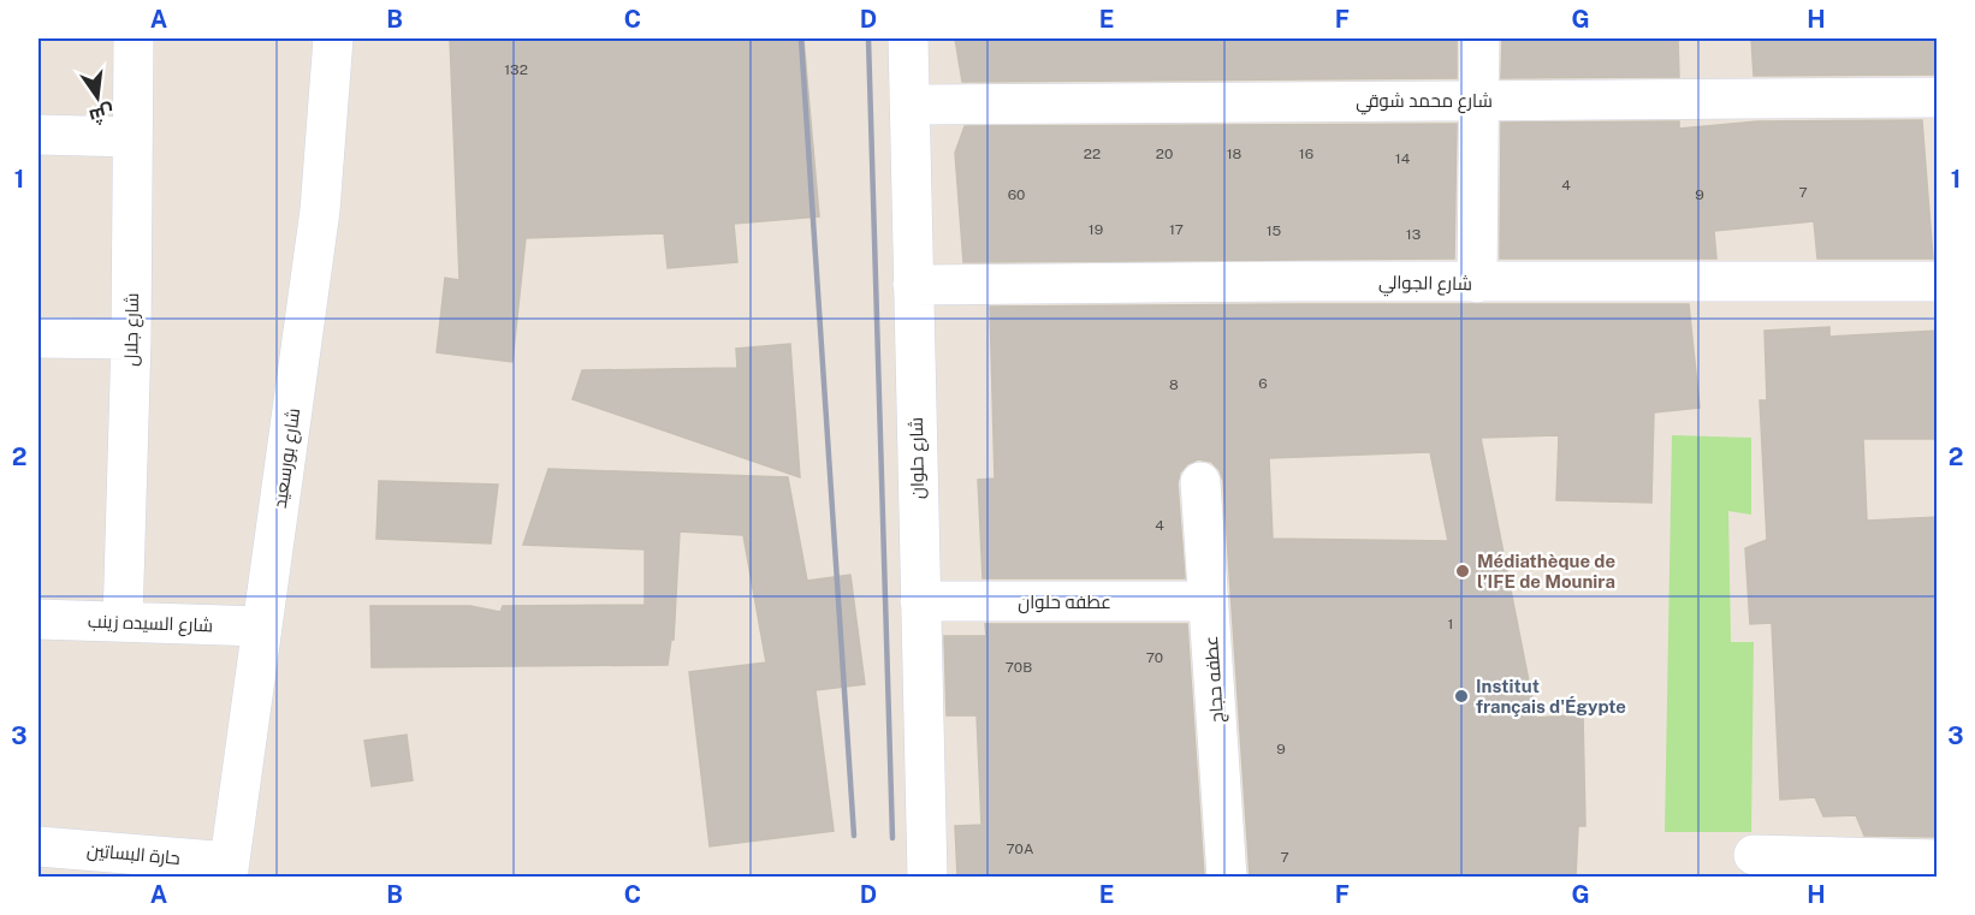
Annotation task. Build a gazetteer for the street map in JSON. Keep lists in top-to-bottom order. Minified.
{"streets":{"street":["شارع محمد شوقي","شارع الجوالي","شارع جلال","شارع بورسعيد","شارع حلوان","عطفه حلوان","شارع السيده زينب","عطفه حجاج","حارة البساتين"]},"crossings":[["شارع محمد شوقي","شارع حلوان"],["شارع الجوالي","شارع حلوان"],["شارع جلال","شارع السيده زينب"],["شارع بورسعيد","شارع السيده زينب"],["شارع بورسعيد","حارة البساتين"],["شارع حلوان","عطفه حلوان"],["عطفه حلوان","عطفه حجاج"]],"places":["Médiathèque de l’IFE de Mounira","Institut français d'Égypte"],"house_numbers":["132","22","20","18","16","14","4","7","60","9","19","17","15","13","6","8","4","1","70","70B","9","70A","7"],"north":"bottom","grid":{"columns":["A","B","C","D","E","F","G","H"],"rows":["1","2","3"]}}
